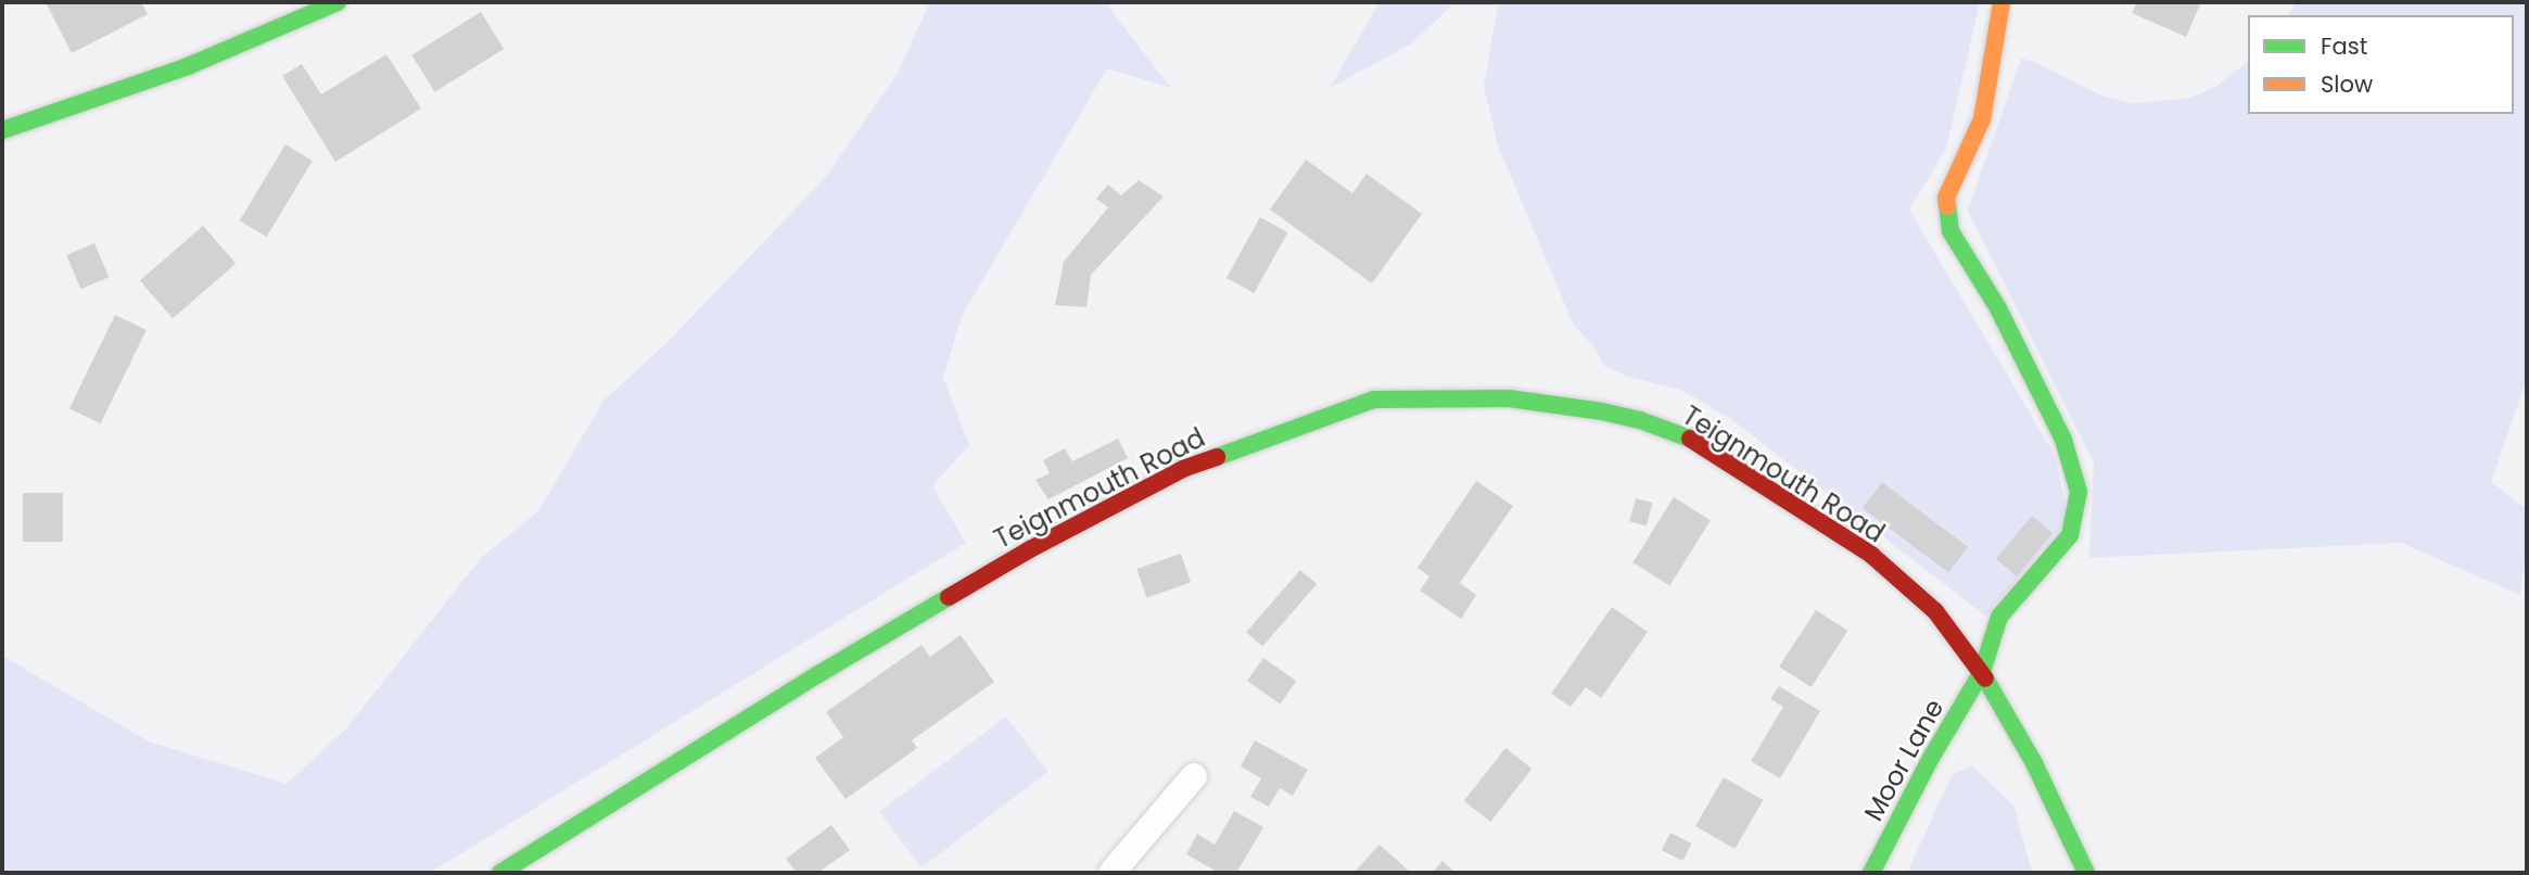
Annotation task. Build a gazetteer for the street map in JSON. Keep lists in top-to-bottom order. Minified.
{"streets":{"main road":["Teignmouth Road","Moor Lane"]},"crossings":[["Teignmouth Road","Moor Lane"]],"legend":["Fast","Slow"]}
